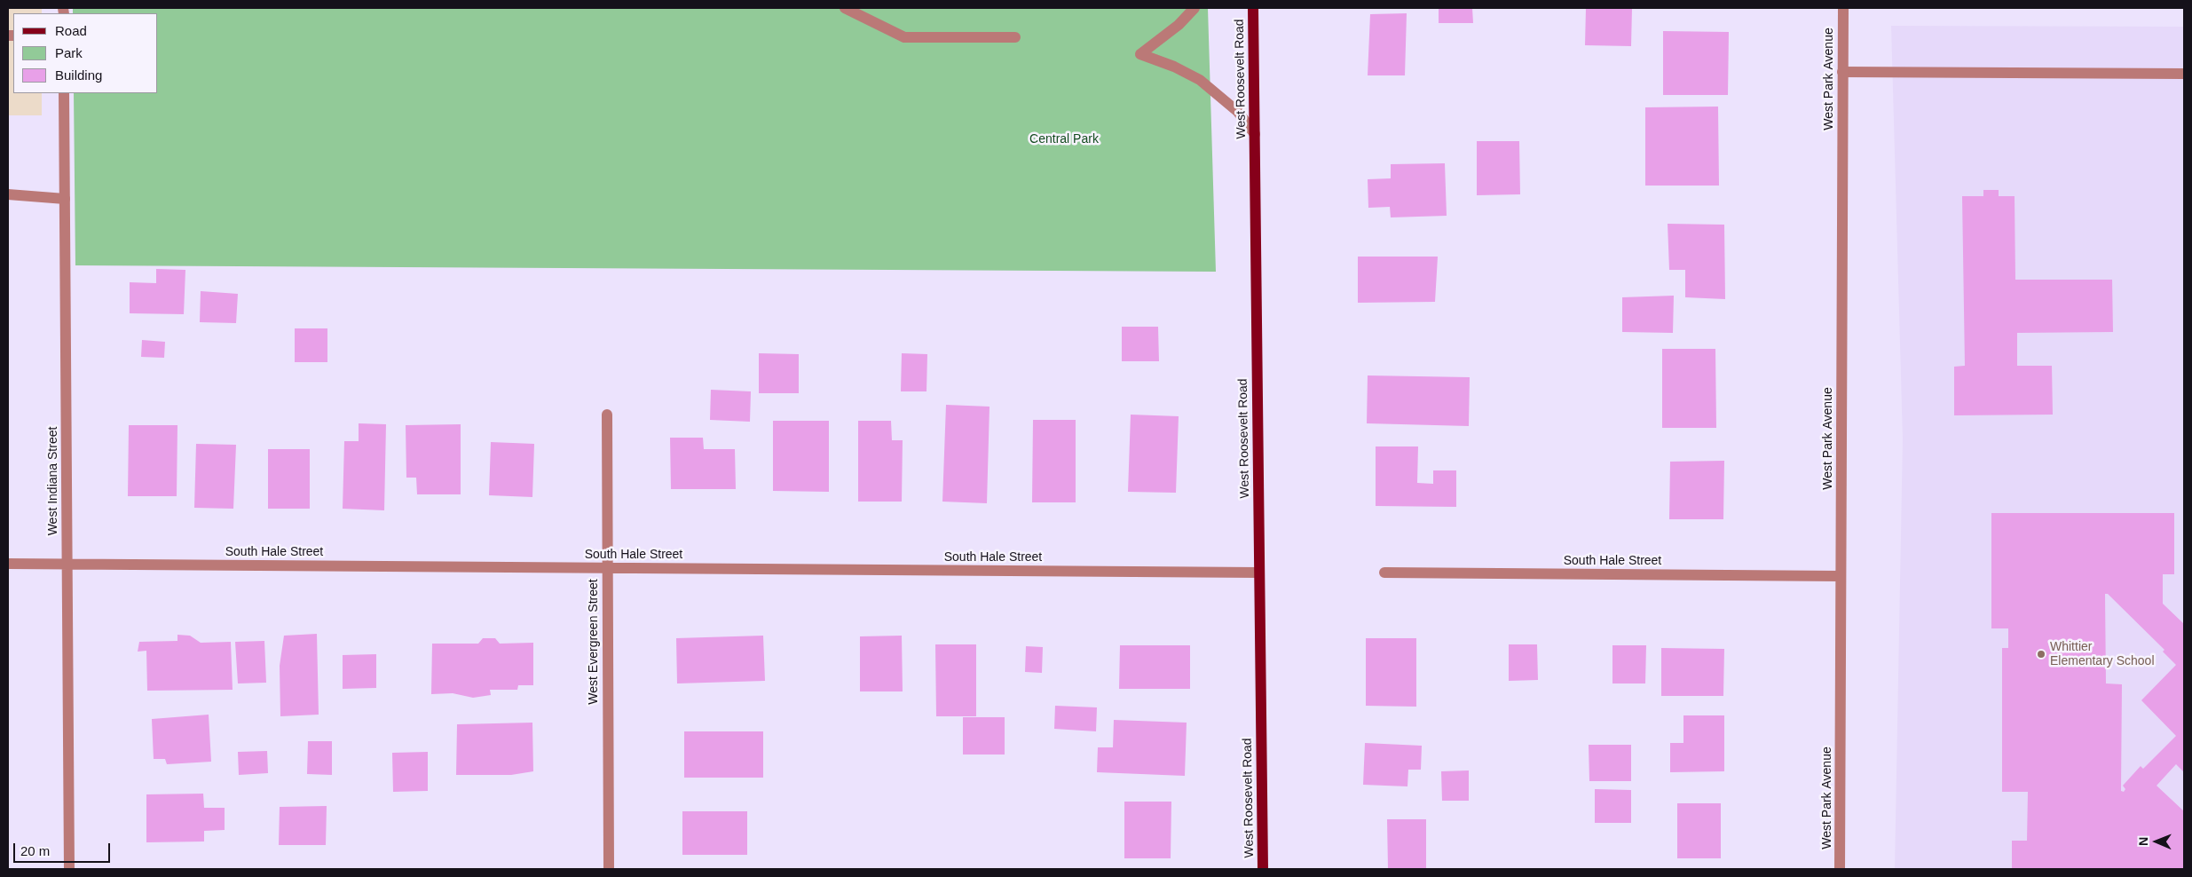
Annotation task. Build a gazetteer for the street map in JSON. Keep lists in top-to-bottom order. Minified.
{"streets":{"main road":["West Roosevelt Road"],"street":["West Park Avenue","West Indiana Street","South Hale Street","West Evergreen Street"]},"crossings":[["West Roosevelt Road","South Hale Street"],["West Park Avenue","South Hale Street"],["West Indiana Street","South Hale Street"],["South Hale Street","West Evergreen Street"]],"parks":["Central Park"],"places":["Whittier Elementary School"],"legend":["Road","Park","Building"],"scale_bar":"20 m","north":"left"}
